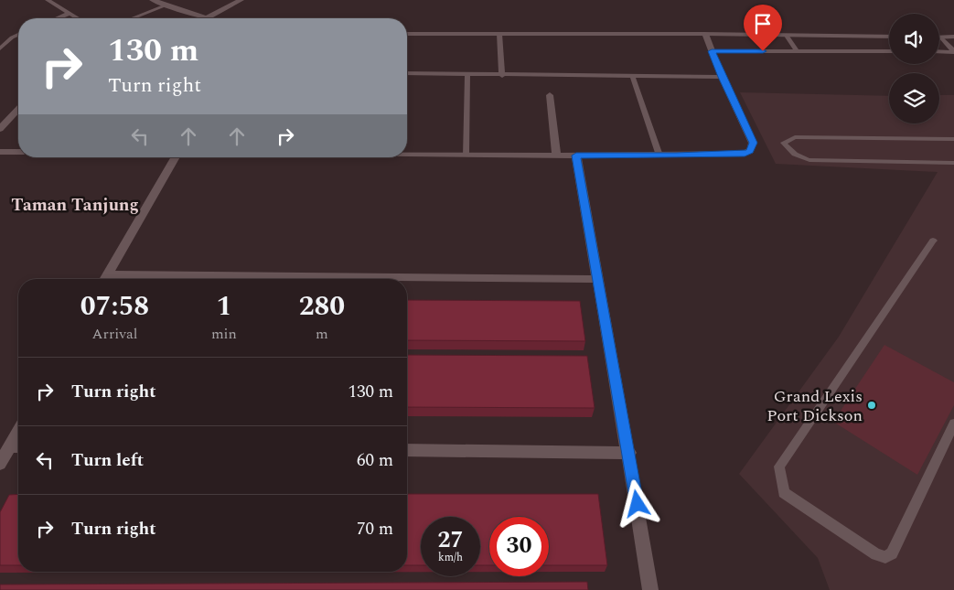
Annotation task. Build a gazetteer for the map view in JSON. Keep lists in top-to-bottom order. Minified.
{"districts":["Taman Tanjung"],"places":["Grand Lexis Port Dickson"],"page":{"turn":["130 m","Turn right"],"eta":["07:58","Arrival","1","min","280","m"],"list":[{"name":"Turn right","value":"130 m"},{"name":"Turn left","value":"60 m"},{"name":"Turn right","value":"70 m"}],"speed":"27 km/h","limit":"30"}}
